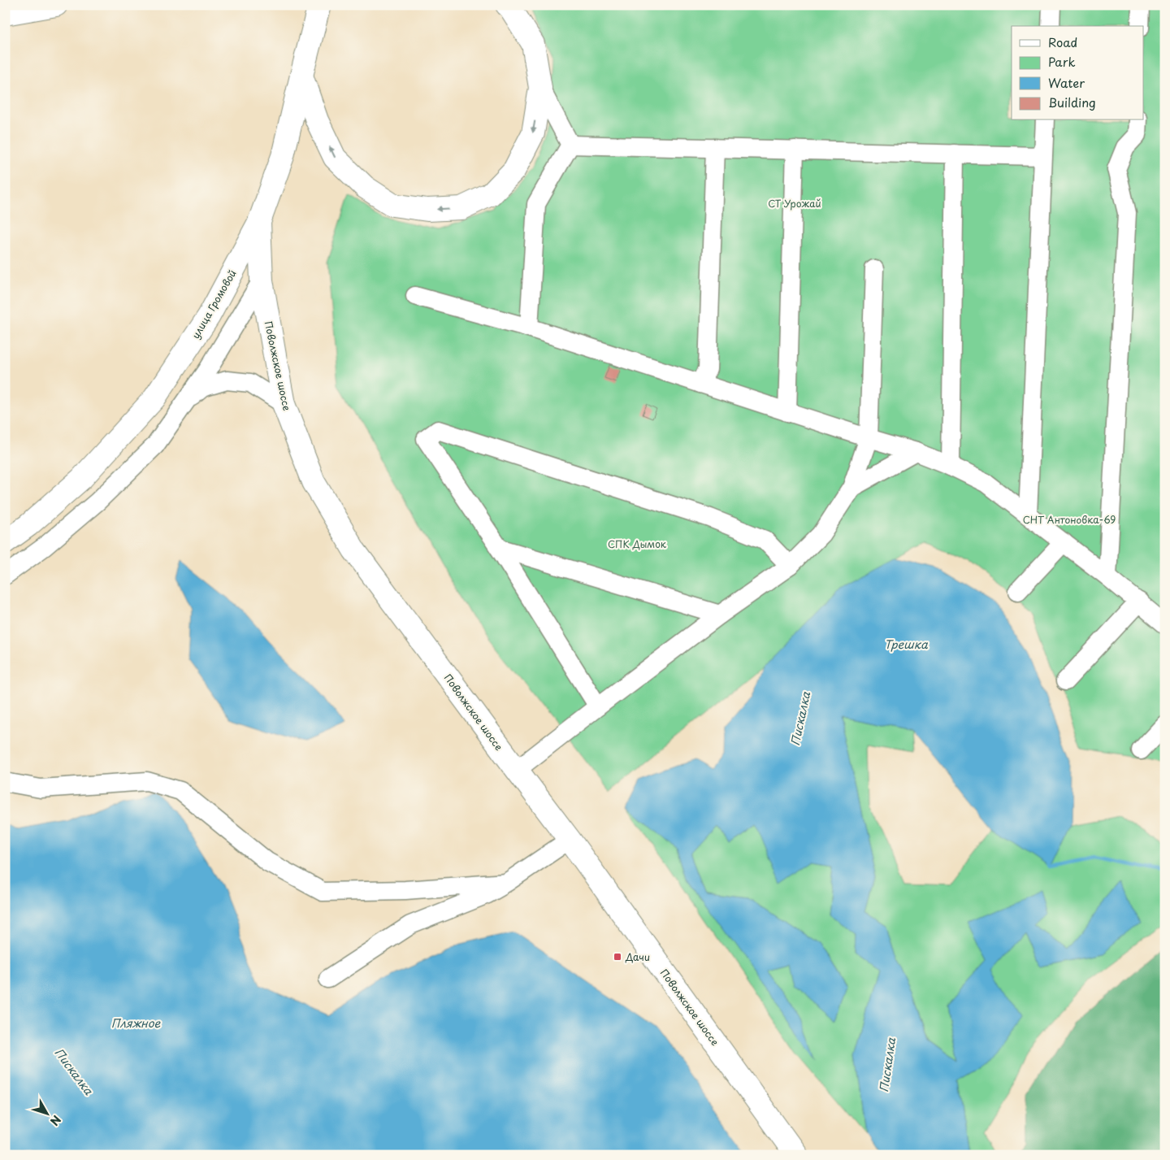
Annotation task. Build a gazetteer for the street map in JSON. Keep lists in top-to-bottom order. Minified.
{"streets":{"main road":["улица Громовой","Поволжское шоссе"]},"crossings":[["улица Громовой","Поволжское шоссе"]],"water":["Трешка","Пискалка","Пляжное"],"parks":["СТ Урожай","СНТ Антоновка-69","СПК Дымок"],"places":{"transit":["Дачи"]},"legend":["Road","Park","Water","Building"],"north":"bottom right"}
